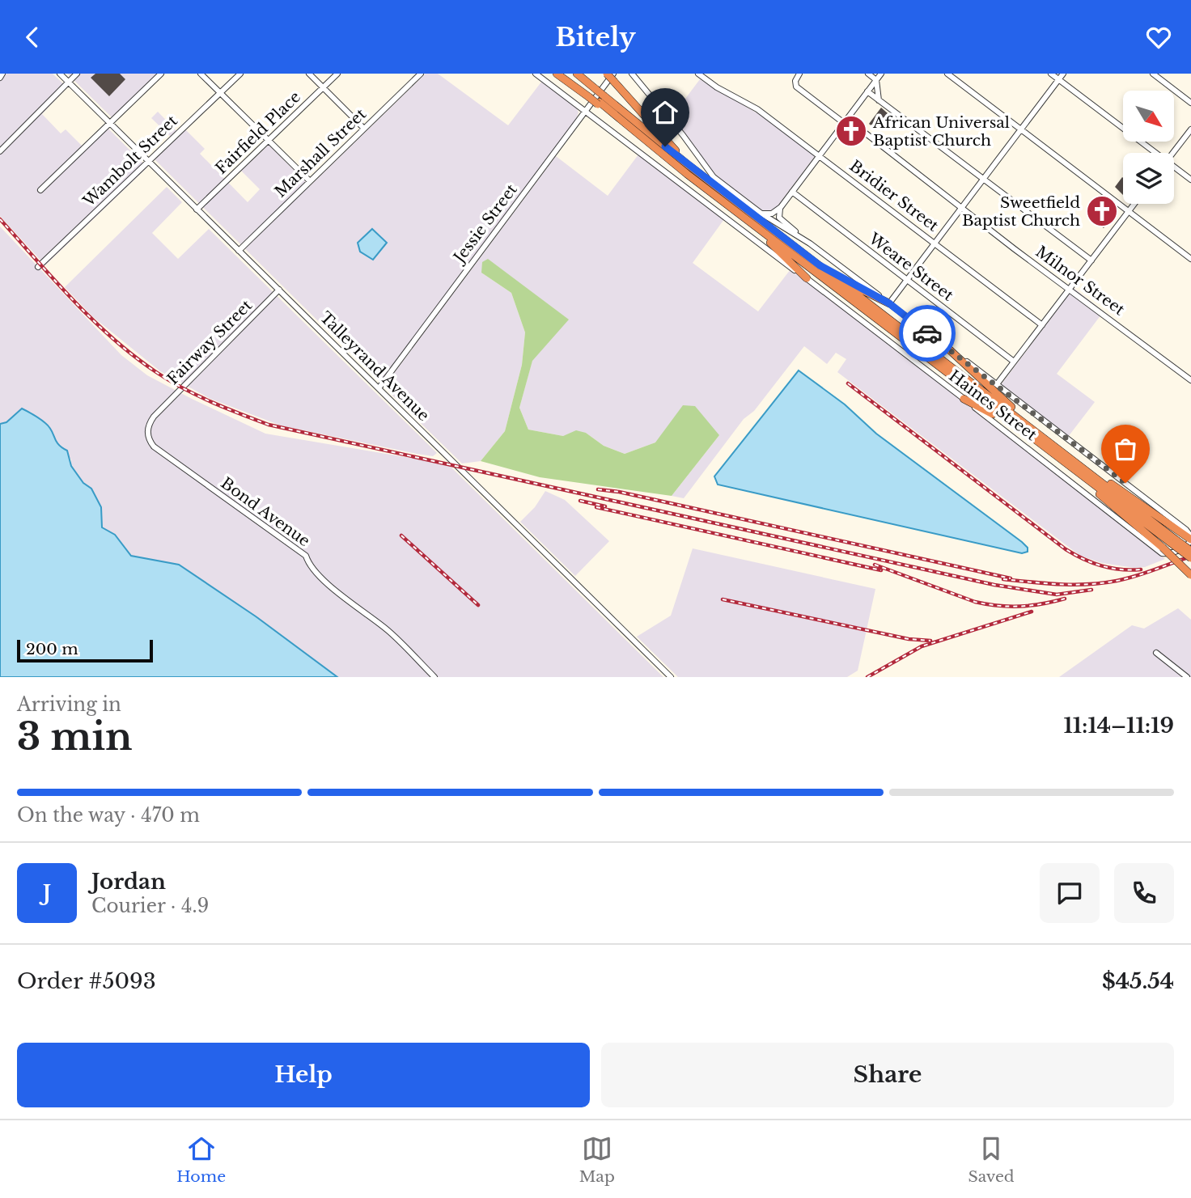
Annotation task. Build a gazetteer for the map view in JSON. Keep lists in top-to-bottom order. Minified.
{"streets":{"street":["Fairfield Place","Marshall Street","Wambolt Street","Bridier Street","Jessie Street","Weare Street","Milnor Street","Fairway Street","Talleyrand Avenue","Haines Street","Bond Avenue"]},"crossings":[["Fairfield Place","Talleyrand Avenue"],["Marshall Street","Talleyrand Avenue"],["Wambolt Street","Talleyrand Avenue"],["Jessie Street","Talleyrand Avenue"],["Jessie Street","Haines Street"],["Fairway Street","Talleyrand Avenue"],["Fairway Street","Bond Avenue"]],"places":{"church":["African Universal Baptist Church","Sweetfield Baptist Church"]},"scale_bar":"200 m","north":"bottom right","page":{"header":"Bitely","scale":"200 m","heading":["3 min","Arriving in","11:14–11:19"],"panel":["Jordan","Courier · 4.9","Order #5093","$45.54"],"bar":"On the way · 470 m","round":"J","buttons":["Help","Share"],"tabs":["Home","Map","Saved"]}}
